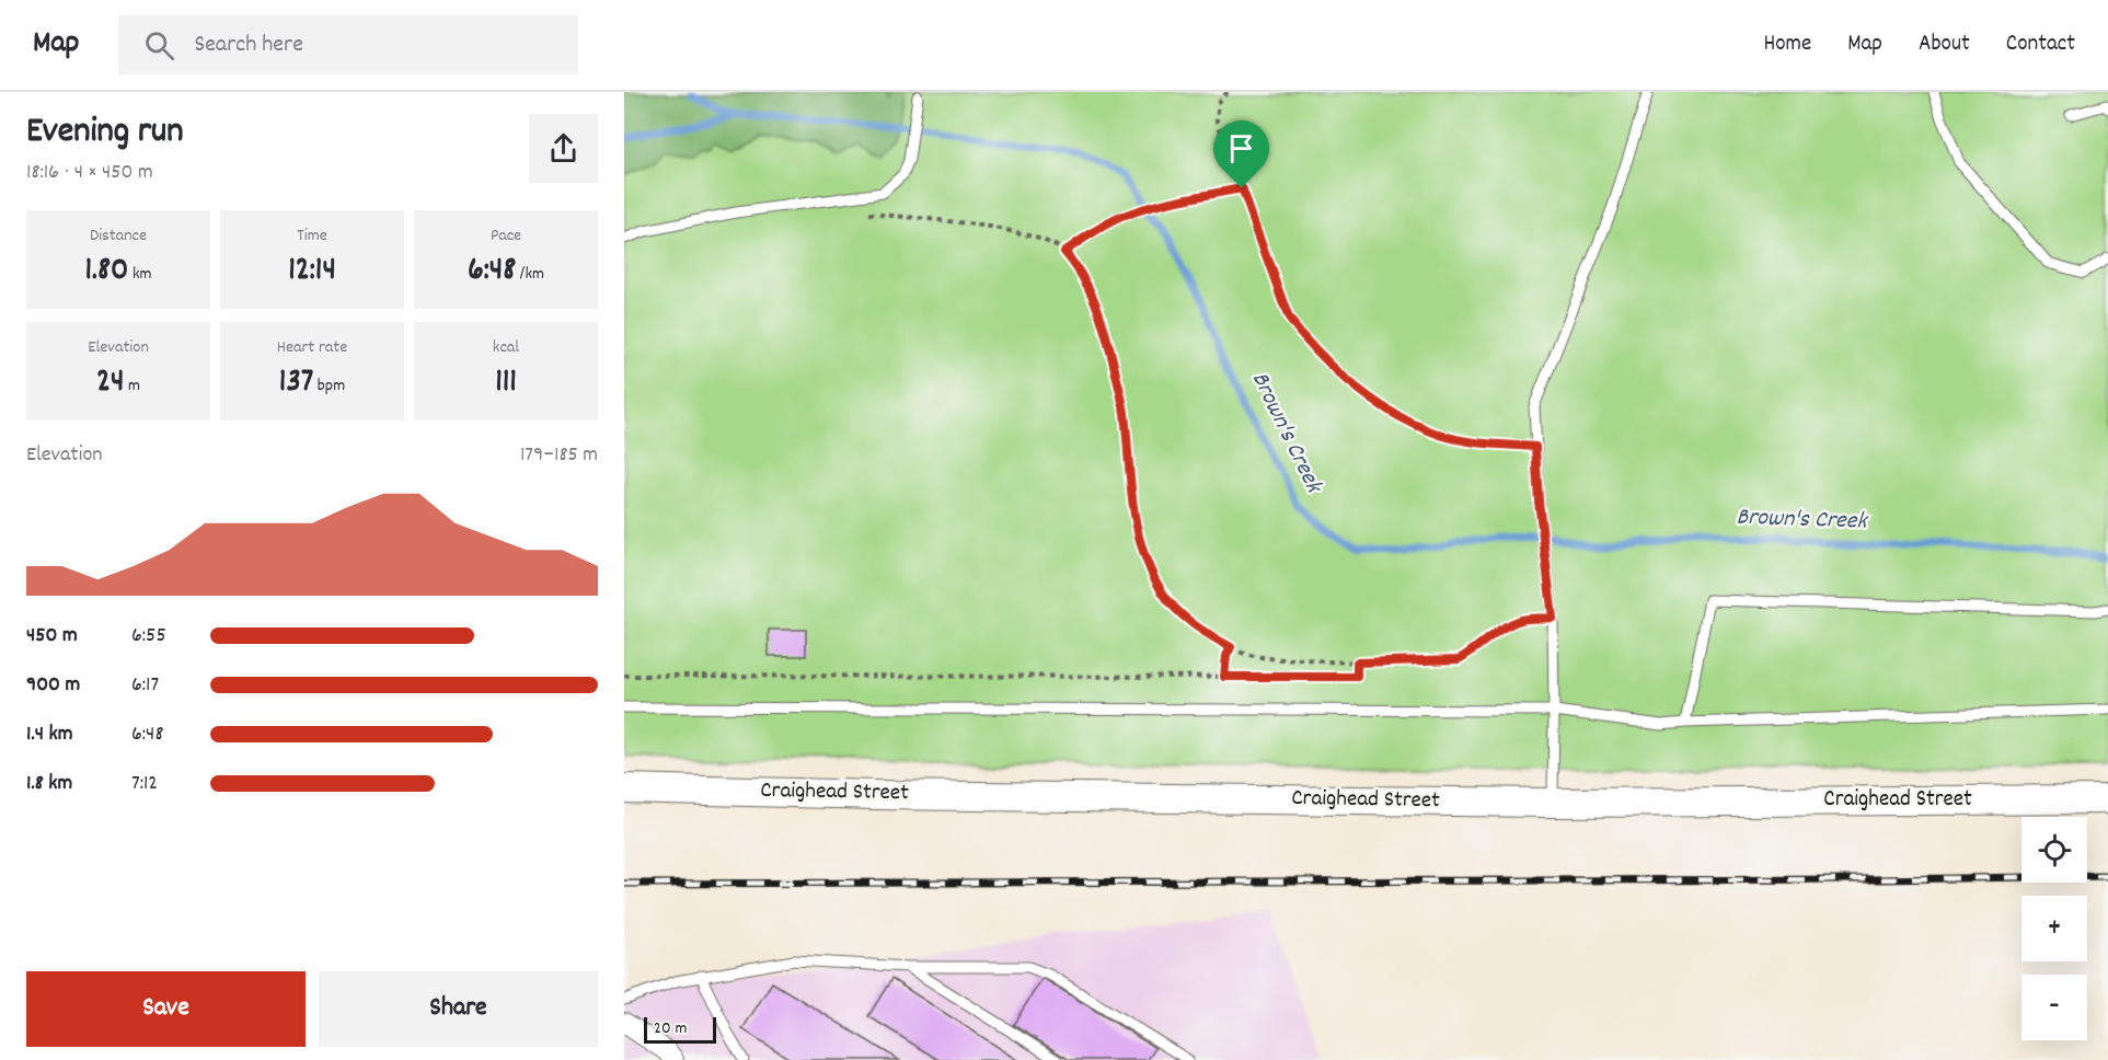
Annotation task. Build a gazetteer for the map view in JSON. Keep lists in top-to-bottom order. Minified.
{"streets":{"street":["Craighead Street"]},"water":["Brown's Creek"],"scale_bar":"20 m","page":{"header":"Map","search":"Search here","nav":["Home","Map","About","Contact"],"heading":["Evening run","18:16 · 4 × 450 m"],"stats":[["Distance","1.80 km"],["Time","12:14"],["Pace","6:48 /km"],["Elevation","24 m"],["Heart rate","137 bpm"],["kcal","111"]],"chart":["Elevation","179–185 m"],"list":[{"name":"450 m","note":"6:55"},{"name":"900 m","note":"6:17"},{"name":"1.4 km","note":"6:48"},{"name":"1.8 km","note":"7:12"}],"map_buttons":["+","−"],"buttons":["Save","Share"],"scale":"20 m"}}
